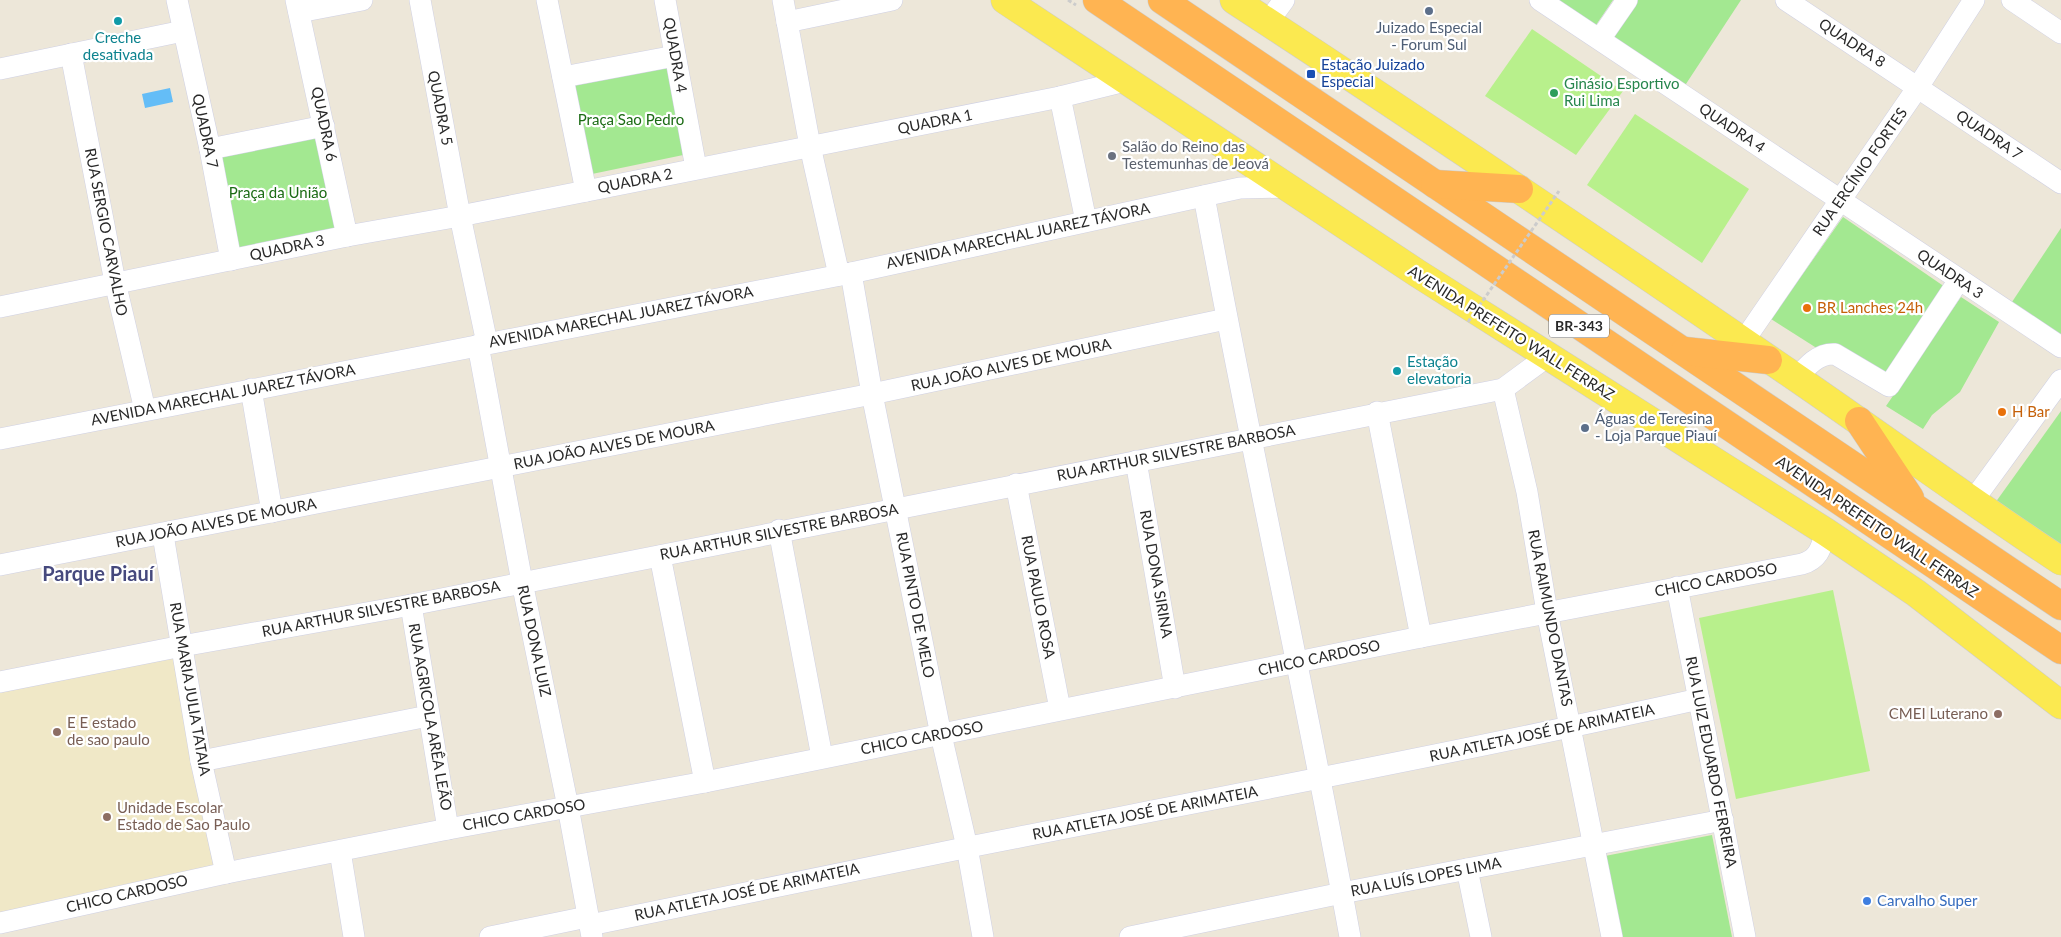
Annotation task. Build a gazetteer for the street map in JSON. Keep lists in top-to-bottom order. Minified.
{"streets":{"highway":["BR-343","AVENIDA PREFEITO WALL FERRAZ"],"street":["QUADRA 8","QUADRA 4","QUADRA 5","QUADRA 1","QUADRA 6","QUADRA 7","RUA ERCÍNIO FORTES","QUADRA 2","RUA SERGIO CARVALHO","AVENIDA MARECHAL JUAREZ TÁVORA","QUADRA 3","RUA JOÃO ALVES DE MOURA","RUA ARTHUR SILVESTRE BARBOSA","RUA DONA SIRINA","CHICO CARDOSO","RUA PAULO ROSA","RUA PINTO DE MELO","RUA RAIMUNDO DANTAS","RUA DONA LUIZ","RUA MARIA JULIA TATAIA","RUA AGRICOLA ARÊA LEÃO","RUA ATLETA JOSÉ DE ARIMATEIA","RUA LUIZ EDUARDO FERREIRA","RUA LUÍS LOPES LIMA"]},"crossings":[["QUADRA 8","QUADRA 7"],["QUADRA 8","RUA ERCÍNIO FORTES"],["QUADRA 4","RUA ERCÍNIO FORTES"],["QUADRA 4","QUADRA 2"],["QUADRA 4","QUADRA 3"],["QUADRA 5","QUADRA 2"],["QUADRA 5","QUADRA 3"],["QUADRA 5","RUA DONA LUIZ"],["QUADRA 1","QUADRA 2"],["QUADRA 1","AVENIDA PREFEITO WALL FERRAZ"],["QUADRA 1","RUA PINTO DE MELO"],["QUADRA 6","QUADRA 3"],["QUADRA 7","RUA ERCÍNIO FORTES"],["QUADRA 7","QUADRA 3"],["RUA ERCÍNIO FORTES","QUADRA 3"],["QUADRA 2","QUADRA 3"],["QUADRA 2","RUA PINTO DE MELO"],["QUADRA 2","RUA DONA LUIZ"],["RUA SERGIO CARVALHO","AVENIDA MARECHAL JUAREZ TÁVORA"],["RUA SERGIO CARVALHO","QUADRA 3"],["AVENIDA MARECHAL JUAREZ TÁVORA","AVENIDA PREFEITO WALL FERRAZ"],["AVENIDA MARECHAL JUAREZ TÁVORA","RUA PINTO DE MELO"],["AVENIDA MARECHAL JUAREZ TÁVORA","RUA DONA LUIZ"],["QUADRA 3","RUA DONA LUIZ"],["AVENIDA PREFEITO WALL FERRAZ","RUA ARTHUR SILVESTRE BARBOSA"],["AVENIDA PREFEITO WALL FERRAZ","CHICO CARDOSO"],["RUA JOÃO ALVES DE MOURA","RUA PINTO DE MELO"],["RUA JOÃO ALVES DE MOURA","RUA DONA LUIZ"],["RUA JOÃO ALVES DE MOURA","RUA MARIA JULIA TATAIA"],["RUA ARTHUR SILVESTRE BARBOSA","RUA DONA SIRINA"],["RUA ARTHUR SILVESTRE BARBOSA","RUA PAULO ROSA"],["RUA ARTHUR SILVESTRE BARBOSA","RUA PINTO DE MELO"],["RUA ARTHUR SILVESTRE BARBOSA","RUA RAIMUNDO DANTAS"],["RUA ARTHUR SILVESTRE BARBOSA","RUA DONA LUIZ"],["RUA ARTHUR SILVESTRE BARBOSA","RUA MARIA JULIA TATAIA"],["RUA ARTHUR SILVESTRE BARBOSA","RUA AGRICOLA ARÊA LEÃO"],["RUA DONA SIRINA","CHICO CARDOSO"],["CHICO CARDOSO","RUA PAULO ROSA"],["CHICO CARDOSO","RUA PINTO DE MELO"],["CHICO CARDOSO","RUA RAIMUNDO DANTAS"],["CHICO CARDOSO","RUA DONA LUIZ"],["CHICO CARDOSO","RUA MARIA JULIA TATAIA"],["CHICO CARDOSO","RUA AGRICOLA ARÊA LEÃO"],["CHICO CARDOSO","RUA LUIZ EDUARDO FERREIRA"],["RUA PINTO DE MELO","RUA ATLETA JOSÉ DE ARIMATEIA"],["RUA RAIMUNDO DANTAS","RUA ATLETA JOSÉ DE ARIMATEIA"],["RUA RAIMUNDO DANTAS","RUA LUÍS LOPES LIMA"],["RUA DONA LUIZ","RUA ATLETA JOSÉ DE ARIMATEIA"],["RUA ATLETA JOSÉ DE ARIMATEIA","RUA LUIZ EDUARDO FERREIRA"],["RUA LUIZ EDUARDO FERREIRA","RUA LUÍS LOPES LIMA"]],"districts":["Parque Piauí"],"parks":["Praça Sao Pedro","Praça da União"],"places":{"other":["Juizado Especial - Forum Sul","Creche desativada","Ginásio Esportivo Rui Lima","Salão do Reino das Testemunhas de Jeová","BR Lanches 24h","Estação elevatoria","H Bar","Águas de Teresina - Loja Parque Piauí","CMEI Luterano","E E estado de sao paulo","Unidade Escolar Estado de Sao Paulo","Carvalho Super"],"transit":["Estação Juizado Especial"]}}
